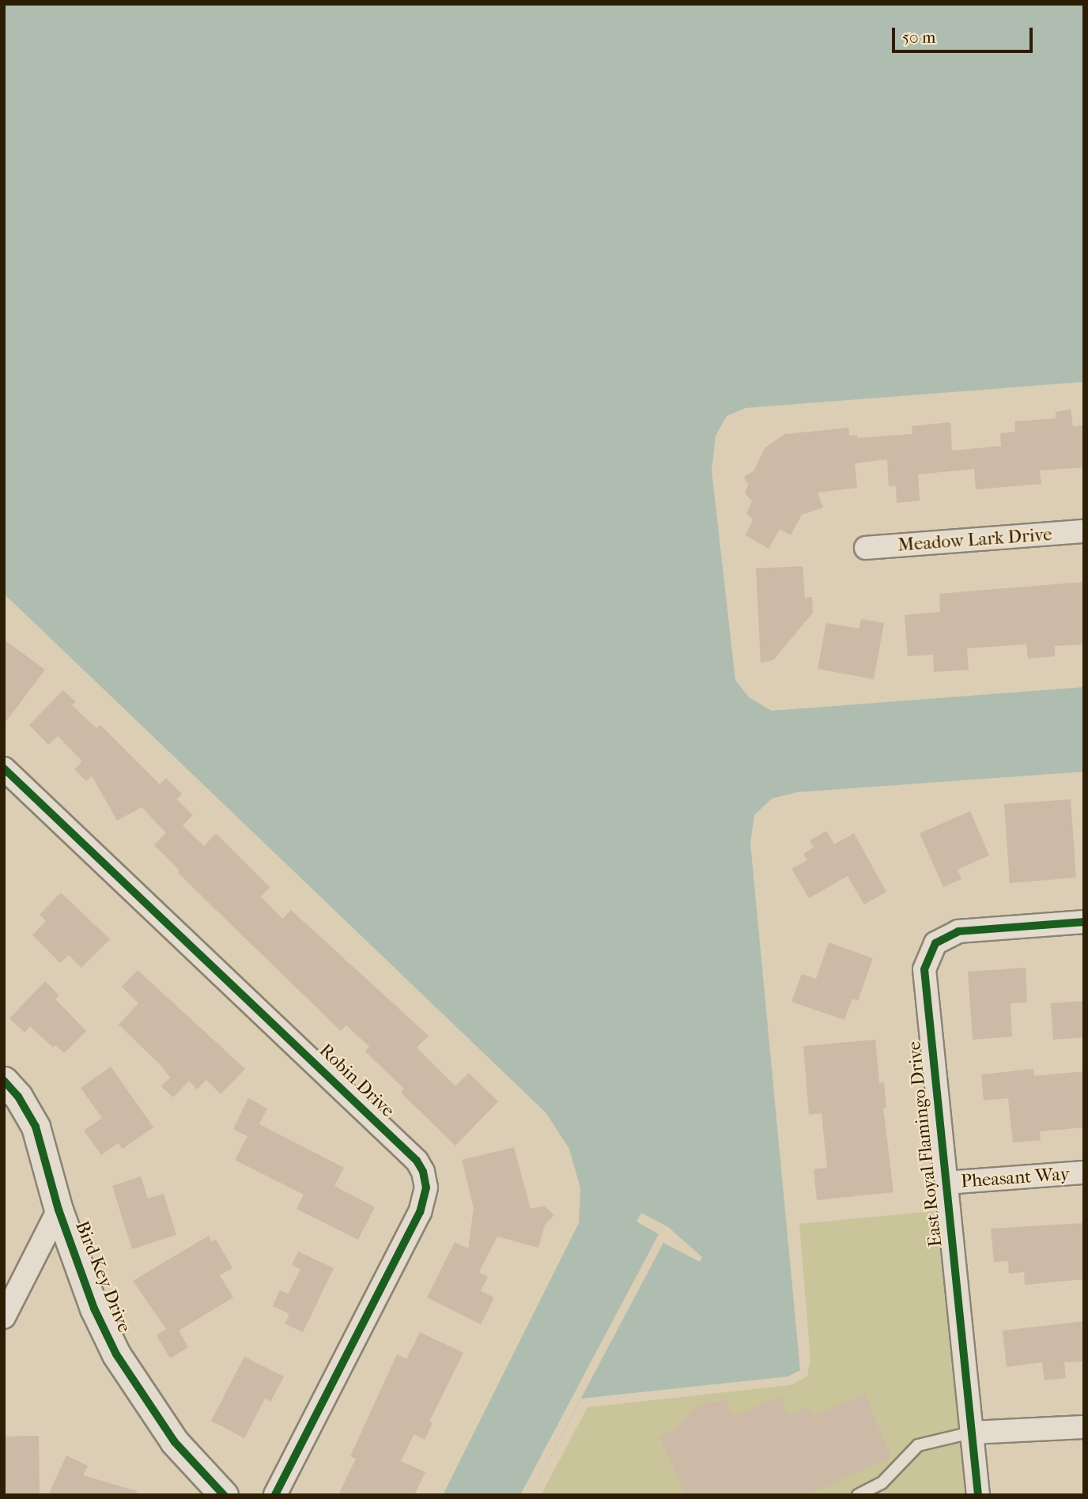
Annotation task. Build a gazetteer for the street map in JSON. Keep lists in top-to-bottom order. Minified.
{"streets":{"street":["Meadow Lark Drive","Robin Drive","East Royal Flamingo Drive","Pheasant Way","Bird Key Drive"]},"crossings":[["East Royal Flamingo Drive","Pheasant Way"]],"scale_bar":"50 m"}
